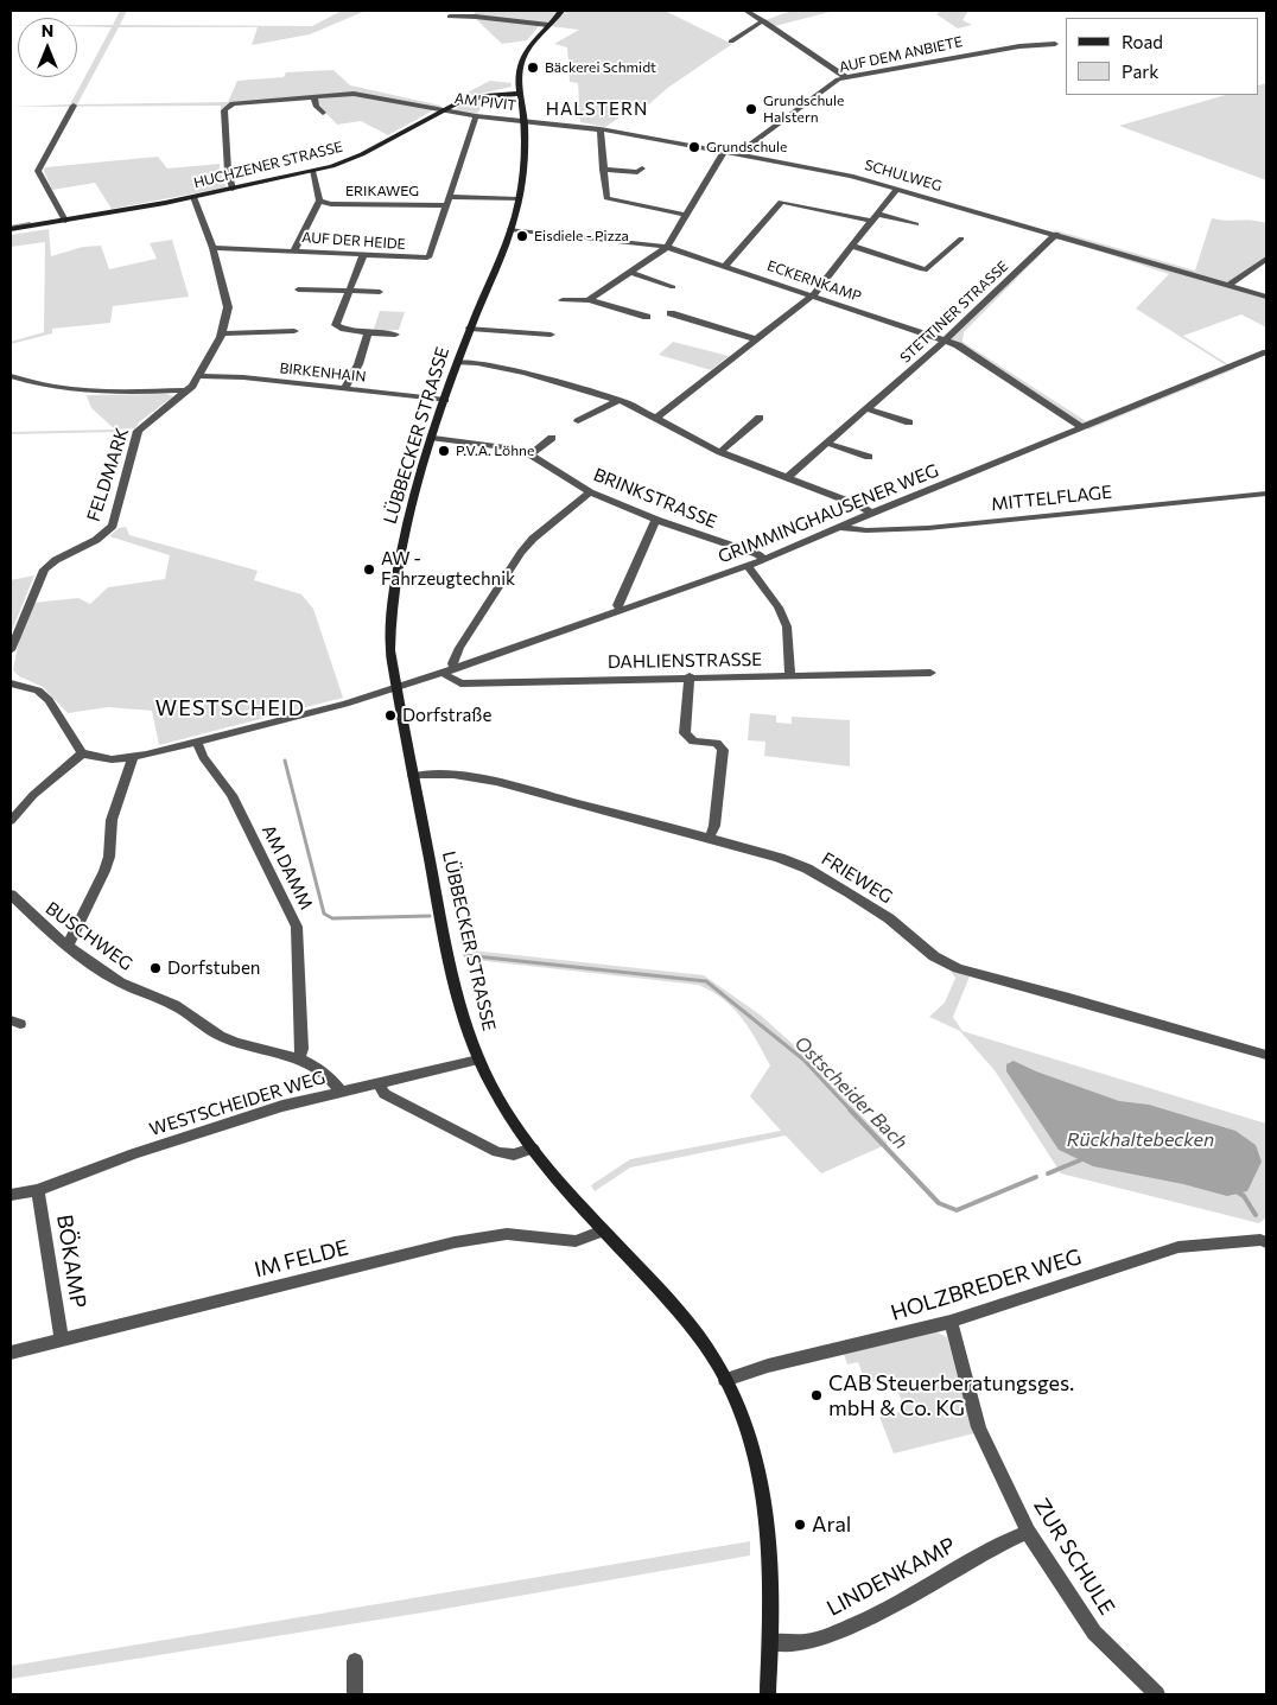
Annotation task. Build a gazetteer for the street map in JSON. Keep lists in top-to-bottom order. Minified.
{"streets":{"main road":["HUCHZENER STRASSE","LÜBBECKER STRASSE"],"street":["AUF DEM ANBIETE","AM PIVIT","SCHULWEG","ERIKAWEG","AUF DER HEIDE","ECKERNKAMP","STETTINER STRASSE","BIRKENHAIN","FELDMARK","BRINKSTRASSE","MITTELFLAGE","GRIMMINGHAUSENER WEG","DAHLIENSTRASSE","AM DAMM","FRIEWEG","BUSCHWEG","WESTSCHEIDER WEG","IM FELDE","BÖKAMP","HOLZBREDER WEG","ZUR SCHULE","LINDENKAMP"]},"crossings":[["AUF DEM ANBIETE","SCHULWEG"],["AM PIVIT","HUCHZENER STRASSE"],["AM PIVIT","SCHULWEG"],["AM PIVIT","AUF DER HEIDE"],["AM PIVIT","LÜBBECKER STRASSE"],["HUCHZENER STRASSE","LÜBBECKER STRASSE"],["HUCHZENER STRASSE","FELDMARK"],["SCHULWEG","STETTINER STRASSE"],["SCHULWEG","LÜBBECKER STRASSE"],["ERIKAWEG","AUF DER HEIDE"],["AUF DER HEIDE","FELDMARK"],["ECKERNKAMP","STETTINER STRASSE"],["ECKERNKAMP","LÜBBECKER STRASSE"],["ECKERNKAMP","GRIMMINGHAUSENER WEG"],["BIRKENHAIN","LÜBBECKER STRASSE"],["BIRKENHAIN","FELDMARK"],["LÜBBECKER STRASSE","BRINKSTRASSE"],["LÜBBECKER STRASSE","GRIMMINGHAUSENER WEG"],["LÜBBECKER STRASSE","FRIEWEG"],["LÜBBECKER STRASSE","WESTSCHEIDER WEG"],["LÜBBECKER STRASSE","IM FELDE"],["LÜBBECKER STRASSE","HOLZBREDER WEG"],["LÜBBECKER STRASSE","LINDENKAMP"],["BRINKSTRASSE","GRIMMINGHAUSENER WEG"],["MITTELFLAGE","GRIMMINGHAUSENER WEG"],["GRIMMINGHAUSENER WEG","DAHLIENSTRASSE"],["AM DAMM","BUSCHWEG"],["BUSCHWEG","WESTSCHEIDER WEG"],["WESTSCHEIDER WEG","BÖKAMP"],["IM FELDE","BÖKAMP"],["HOLZBREDER WEG","ZUR SCHULE"],["ZUR SCHULE","LINDENKAMP"]],"districts":["HALSTERN","WESTSCHEID"],"water":["Ostscheider Bach","Rückhaltebecken"],"places":["Bäckerei Schmidt","Grundschule Halstern","Grundschule","Eisdiele - Pizza","P.V.A. Löhne","AW - Fahrzeugtechnik","Dorfstraße","Dorfstuben","CAB Steuerberatungsges. mbH & Co. KG","Aral"],"legend":["Road","Park"],"north":"top"}
